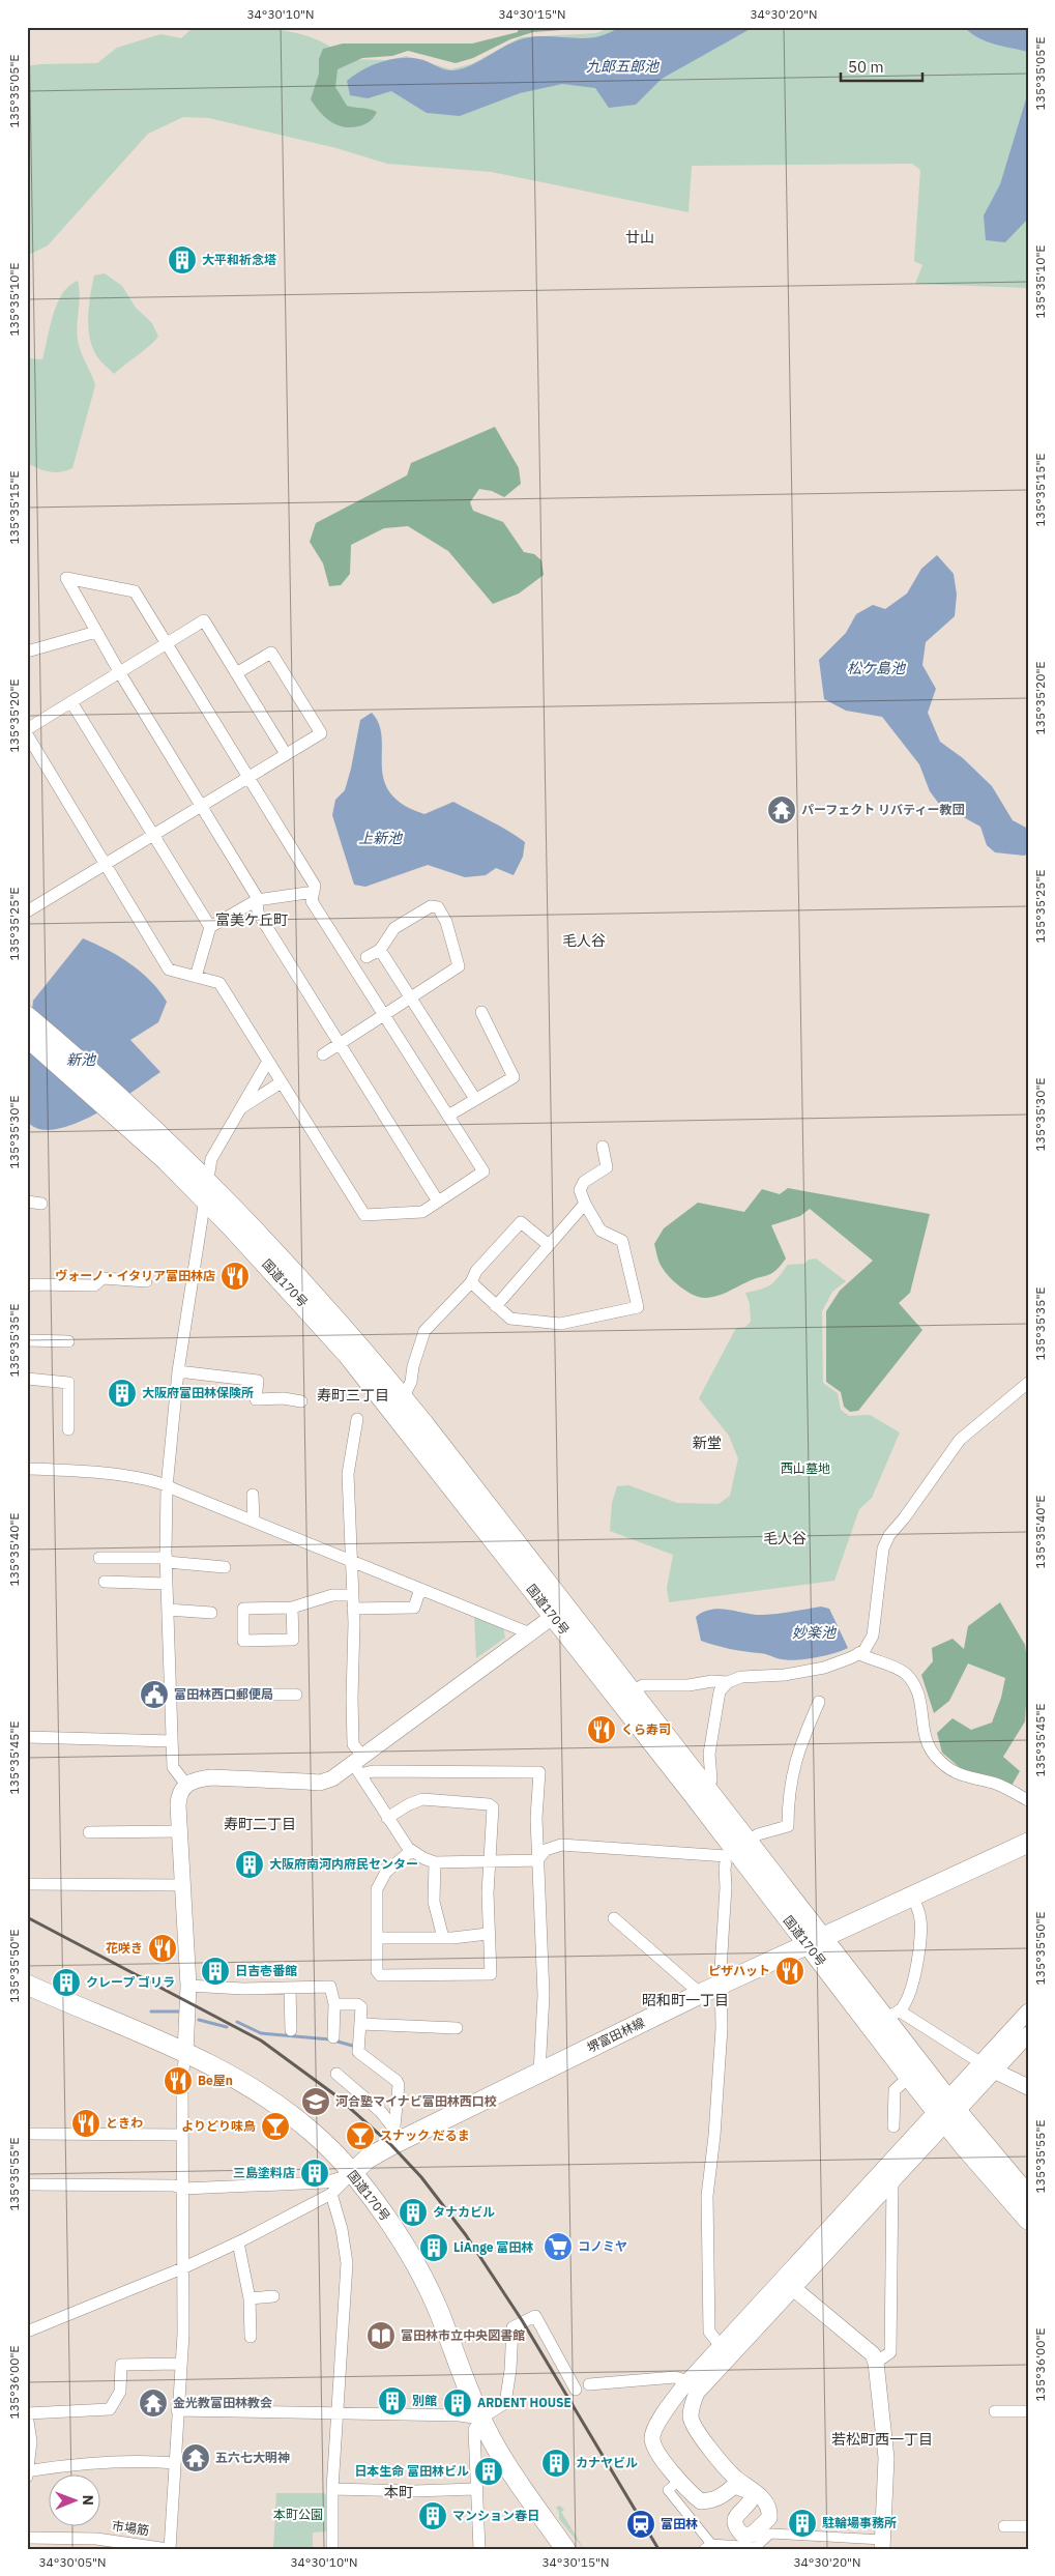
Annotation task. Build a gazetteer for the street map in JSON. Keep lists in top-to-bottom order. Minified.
{"streets":{"main road":["国道170号","堺富田林線"],"street":["市場筋"]},"crossings":[["国道170号","堺富田林線"]],"districts":["廿山","富美ケ丘町","毛人谷","寿町三丁目","新堂","毛人谷","寿町二丁目","昭和町一丁目","若松町西一丁目","本町"],"water":["九郎五郎池","松ケ島池","上新池","新池","妙楽池"],"parks":["西山墓地","本町公園"],"places":{"building":["大平和祈念塔","大阪府富田林保険所","大阪府南河内府民センター","日吉壱番館","クレープ ゴリラ","三島塗料店","タナカビル","LiAnge 富田林","別館","ARDENT HOUSE","カナヤビル","日本生命 富田林ビル","マンション春日","駐輪場事務所"],"temple":["パーフェクト リバティー教団","金光教富田林教会","五六七大明神"],"restaurant":["ヴォーノ・イタリア富田林店","くら寿司","花咲き","ピザハット","Be屋n","ときわ"],"public building":["富田林西口郵便局"],"school or university":["河合塾マイナビ富田林西口校"],"bar":["よりどり味鳥","スナック だるま"],"supermarket":["コノミヤ"],"library":["富田林市立中央図書館"],"station":["富田林"]},"scale_bar":"50 m","north":"right","coordinates":["34°30'10\"N","34°30'15\"N","34°30'20\"N","135°35'05\"E","135°35'10\"E","135°35'15\"E","135°35'20\"E","135°35'25\"E","135°35'30\"E","135°35'35\"E","135°35'40\"E","135°35'45\"E","135°35'50\"E","135°35'55\"E","135°36'00\"E","34°30'05\"N"]}
